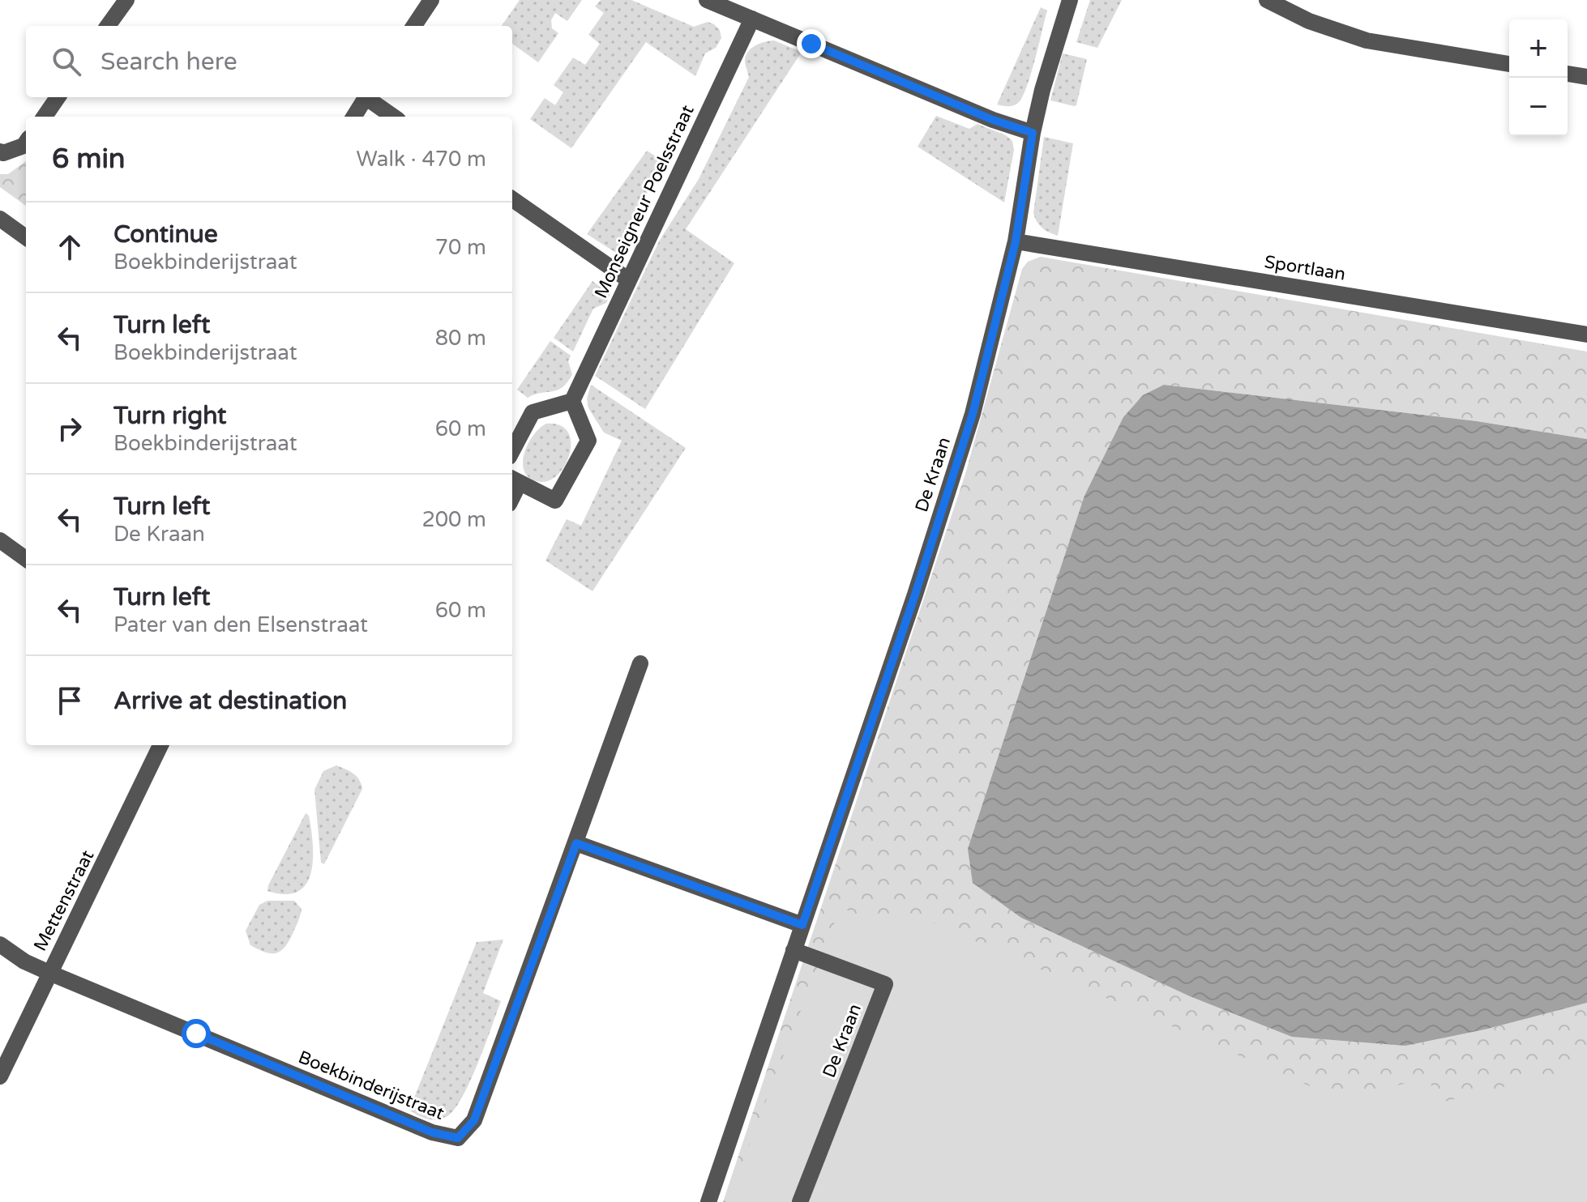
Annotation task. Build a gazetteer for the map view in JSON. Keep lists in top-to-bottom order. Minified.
{"streets":{"street":["Monseigneur Poelsstraat","Sportlaan","De Kraan","Mettenstraat","Boekbinderijstraat"]},"crossings":[["Sportlaan","De Kraan"],["Mettenstraat","Boekbinderijstraat"]],"page":{"map_buttons":["+","−"],"search":"Search here","heading":["6 min","Walk · 470 m"],"list":[["Continue","Boekbinderijstraat","70 m"],["Turn left","Boekbinderijstraat","80 m"],["Turn right","Boekbinderijstraat","60 m"],["Turn left","De Kraan","200 m"],["Turn left","Pater van den Elsenstraat","60 m"],"Arrive at destination"]}}
